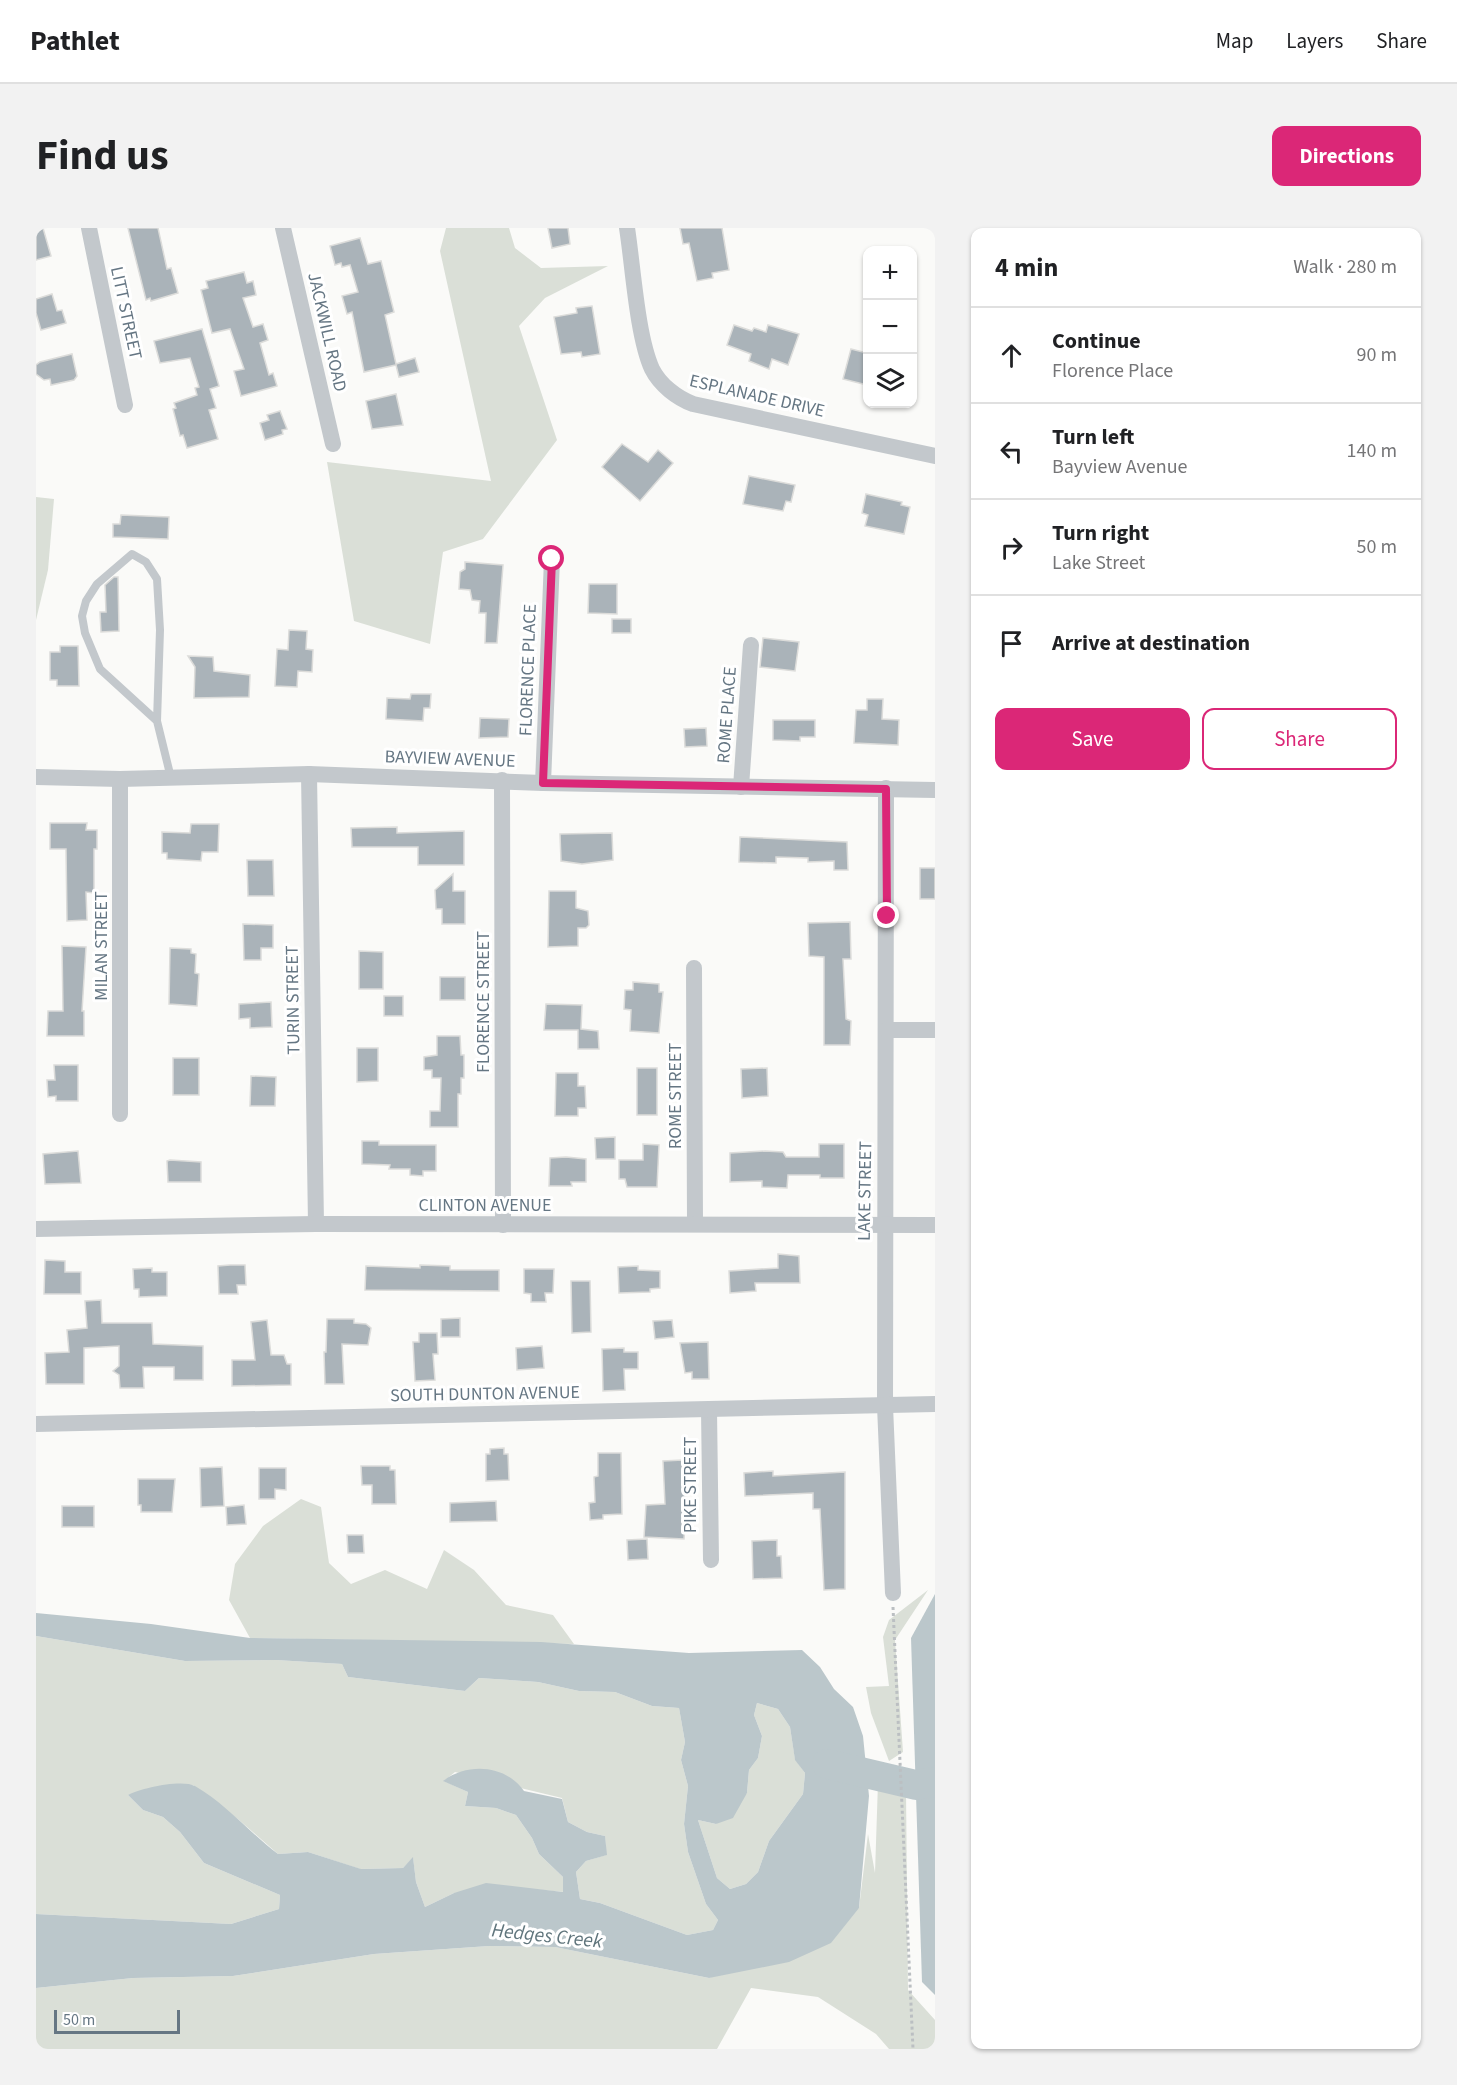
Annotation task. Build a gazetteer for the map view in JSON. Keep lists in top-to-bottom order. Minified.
{"streets":{"street":["LITT STREET","JACKWILL ROAD","ESPLANADE DRIVE","FLORENCE PLACE","ROME PLACE","BAYVIEW AVENUE","MILAN STREET","TURIN STREET","FLORENCE STREET","ROME STREET","LAKE STREET","CLINTON AVENUE","SOUTH DUNTON AVENUE","PIKE STREET"]},"crossings":[["FLORENCE PLACE","BAYVIEW AVENUE"],["ROME PLACE","BAYVIEW AVENUE"],["BAYVIEW AVENUE","MILAN STREET"],["BAYVIEW AVENUE","TURIN STREET"],["BAYVIEW AVENUE","FLORENCE STREET"],["BAYVIEW AVENUE","LAKE STREET"],["TURIN STREET","CLINTON AVENUE"],["FLORENCE STREET","CLINTON AVENUE"],["ROME STREET","CLINTON AVENUE"],["LAKE STREET","CLINTON AVENUE"],["LAKE STREET","SOUTH DUNTON AVENUE"],["SOUTH DUNTON AVENUE","PIKE STREET"]],"water":["Hedges Creek"],"scale_bar":"50 m","page":{"header":"Pathlet","nav":["Map","Layers","Share"],"title":"Find us","buttons":["Directions",["Save","Share"]],"heading":["4 min","Walk · 280 m"],"map_buttons":["+","−"],"list":[["Continue","Florence Place","90 m"],["Turn left","Bayview Avenue","140 m"],["Turn right","Lake Street","50 m"],"Arrive at destination"],"scale":"50 m"}}
